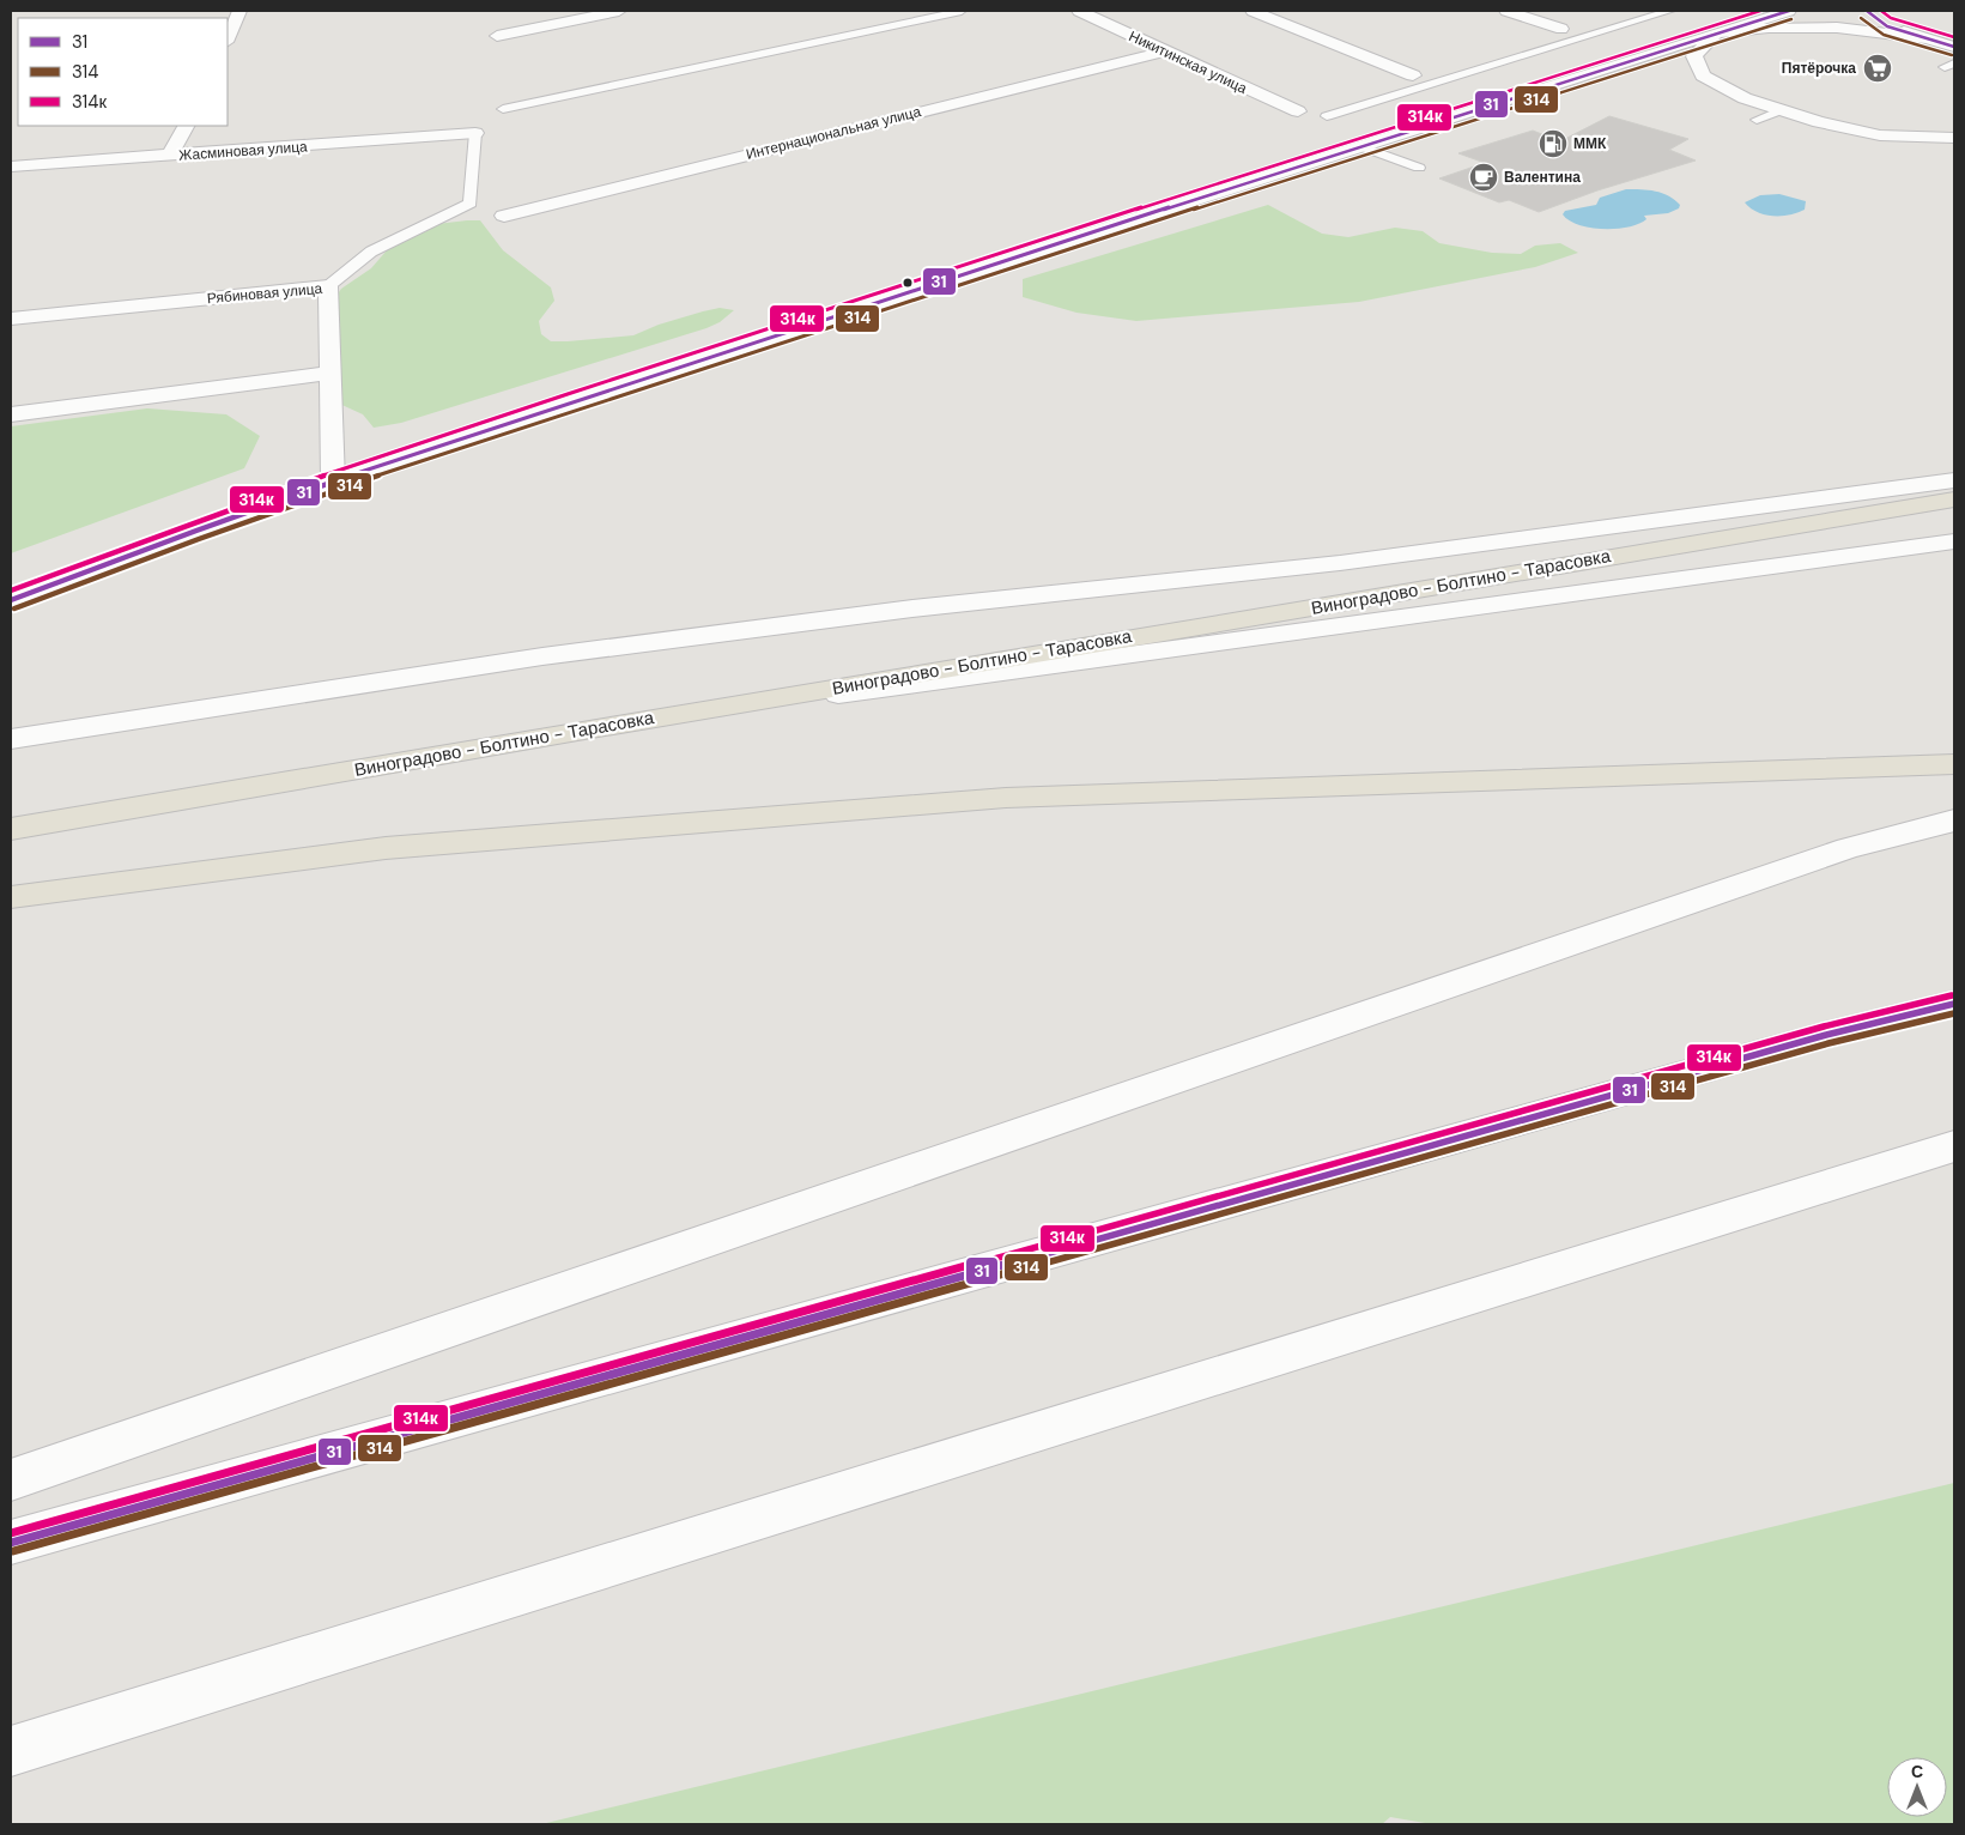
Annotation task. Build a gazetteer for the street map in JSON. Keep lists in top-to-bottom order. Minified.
{"streets":{"main road":["Никитинская улица","Интернациональная улица","Жасминовая улица","Рябиновая улица","Виноградово - Болтино - Тарасовка"]},"crossings":[["Никитинская улица","Интернациональная улица"]],"places":{"supermarket":["Пятёрочка"],"fuel station":["ММК"],"cafe":["Валентина"]},"lines":["transit line 31","transit line 314к","transit line 314"],"legend":["31","314","314к"],"north":"top"}
